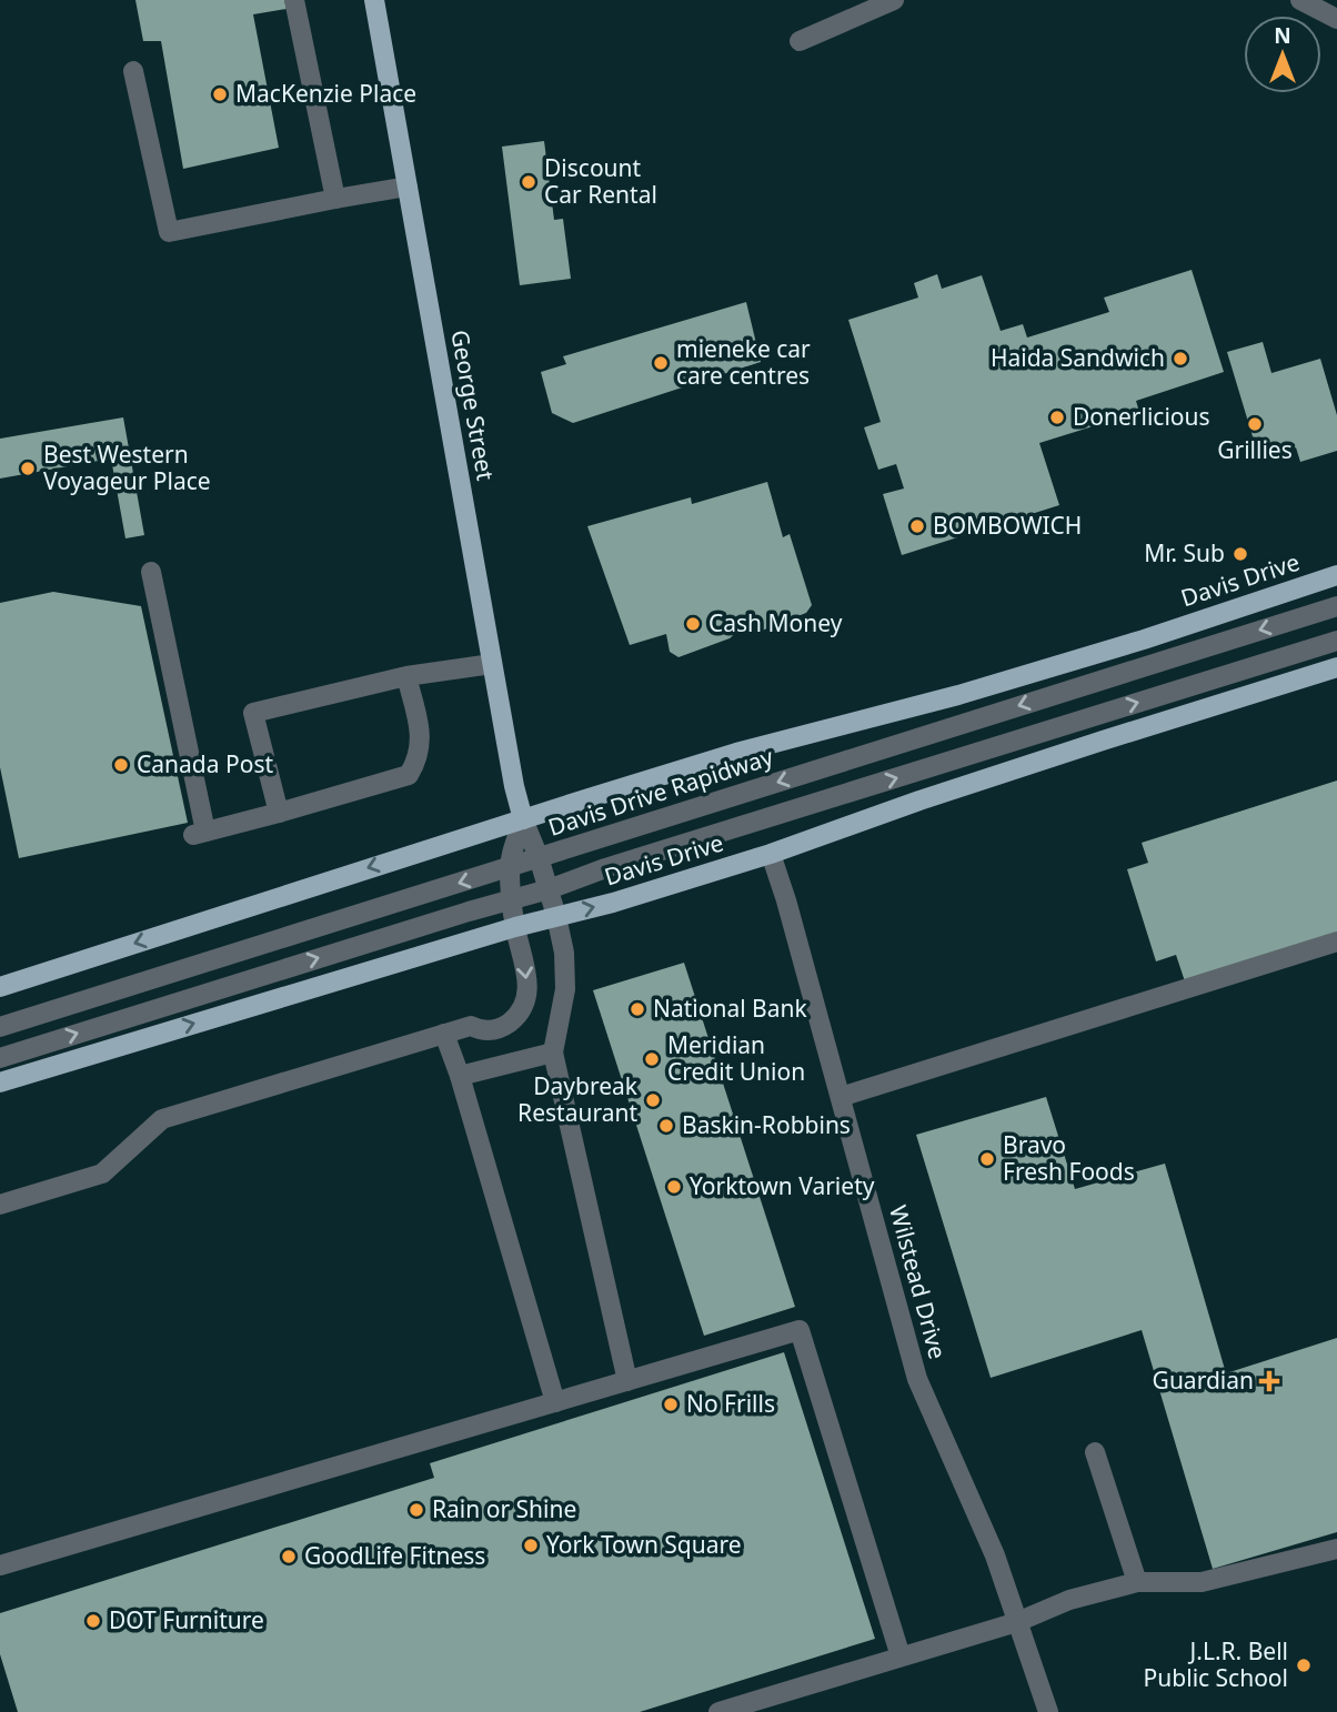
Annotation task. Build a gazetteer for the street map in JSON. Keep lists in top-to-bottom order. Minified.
{"streets":{"main road":["George Street","Davis Drive"],"street":["Davis Drive Rapidway","Wilstead Drive"]},"crossings":[["George Street","Davis Drive"],["Davis Drive","Wilstead Drive"]],"places":{"other":["MacKenzie Place","Discount Car Rental","Haida Sandwich","mieneke car care centres","Donerlicious","Grillies","Best Western Voyageur Place","BOMBOWICH","Mr. Sub","Cash Money","Canada Post","National Bank","Meridian Credit Union","Daybreak Restaurant","Baskin-Robbins","Bravo Fresh Foods","Yorktown Variety","No Frills","Rain or Shine","York Town Square","GoodLife Fitness","DOT Furniture","J.L.R. Bell Public School"],"health":["Guardian"]},"north":"top"}
